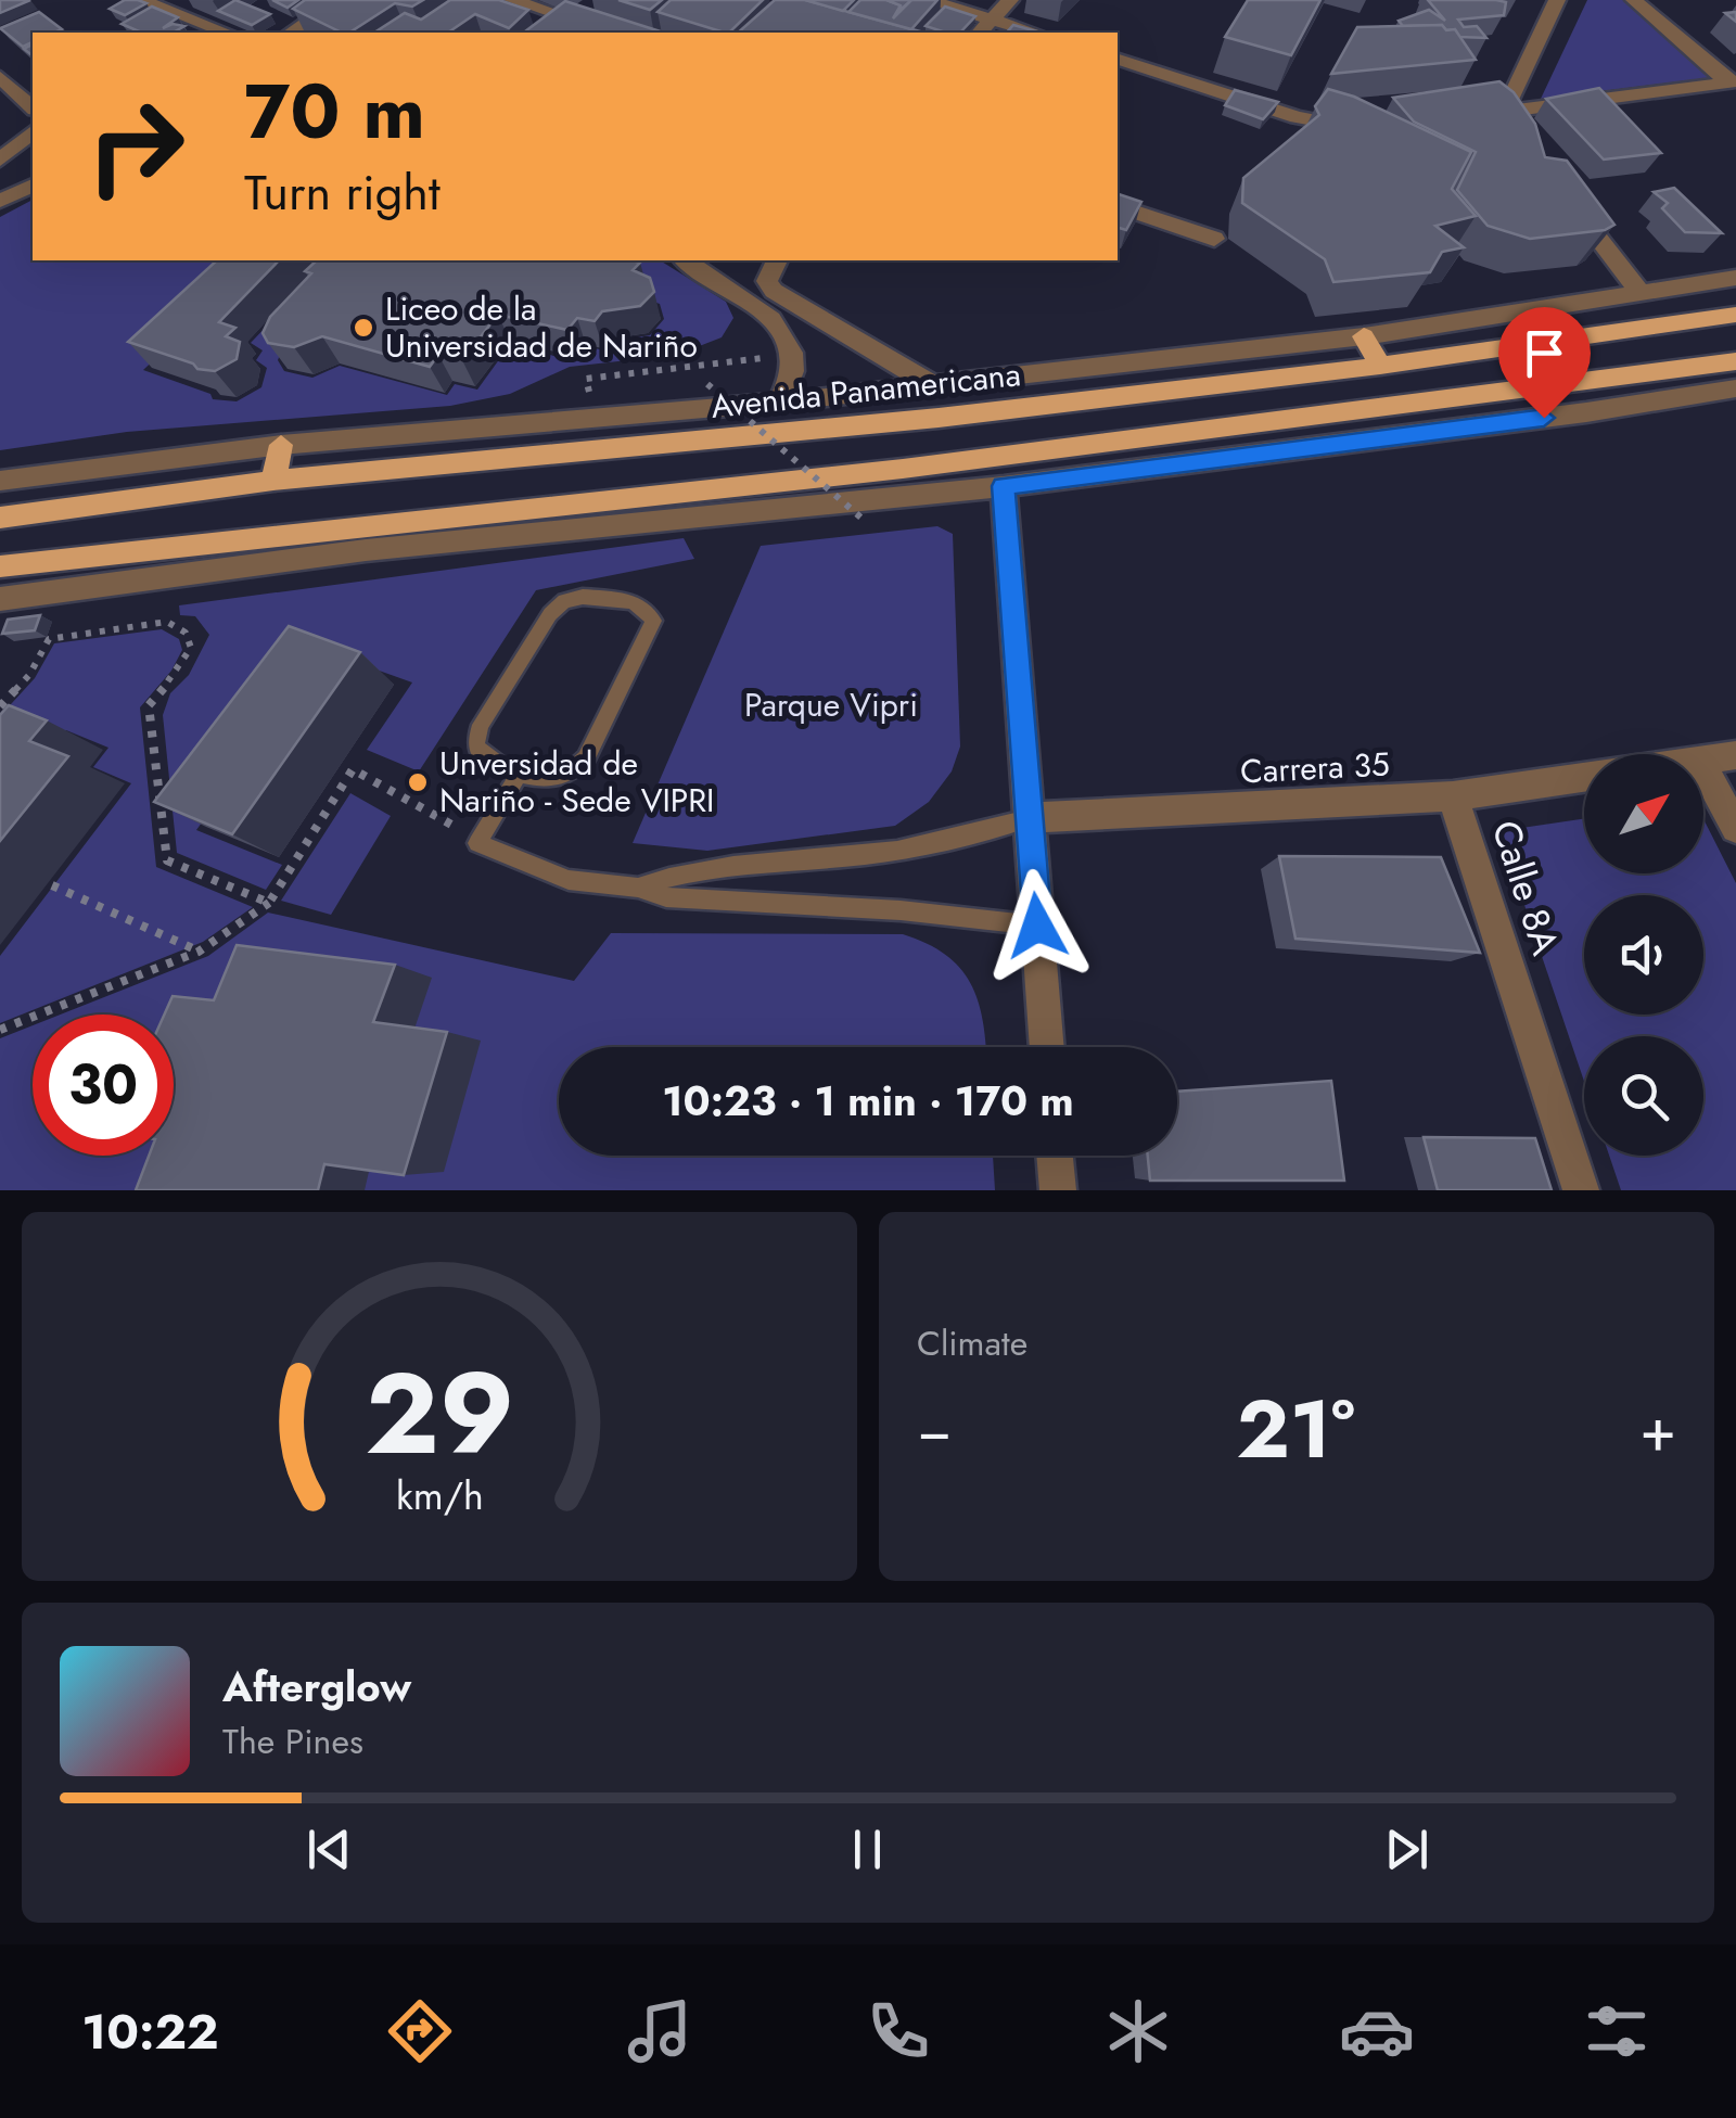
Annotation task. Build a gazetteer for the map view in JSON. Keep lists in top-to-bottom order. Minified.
{"streets":{"main road":["Avenida Panamericana"],"street":["Carrera 35","Calle 8A"]},"crossings":[["Carrera 35","Calle 8A"]],"parks":["Parque Vipri"],"places":["Liceo de la Universidad de Nariño","Unversidad de Nariño - Sede VIPRI"],"north":"top right","page":{"turn":["70 m","Turn right"],"limit":"30","trip":"10:23 · 1 min · 170 m","tile":"Climate","heat":["−","21°","+"],"song":["Afterglow","The Pines"],"tabs":"10:22","gauge":["29","km/h"]}}
